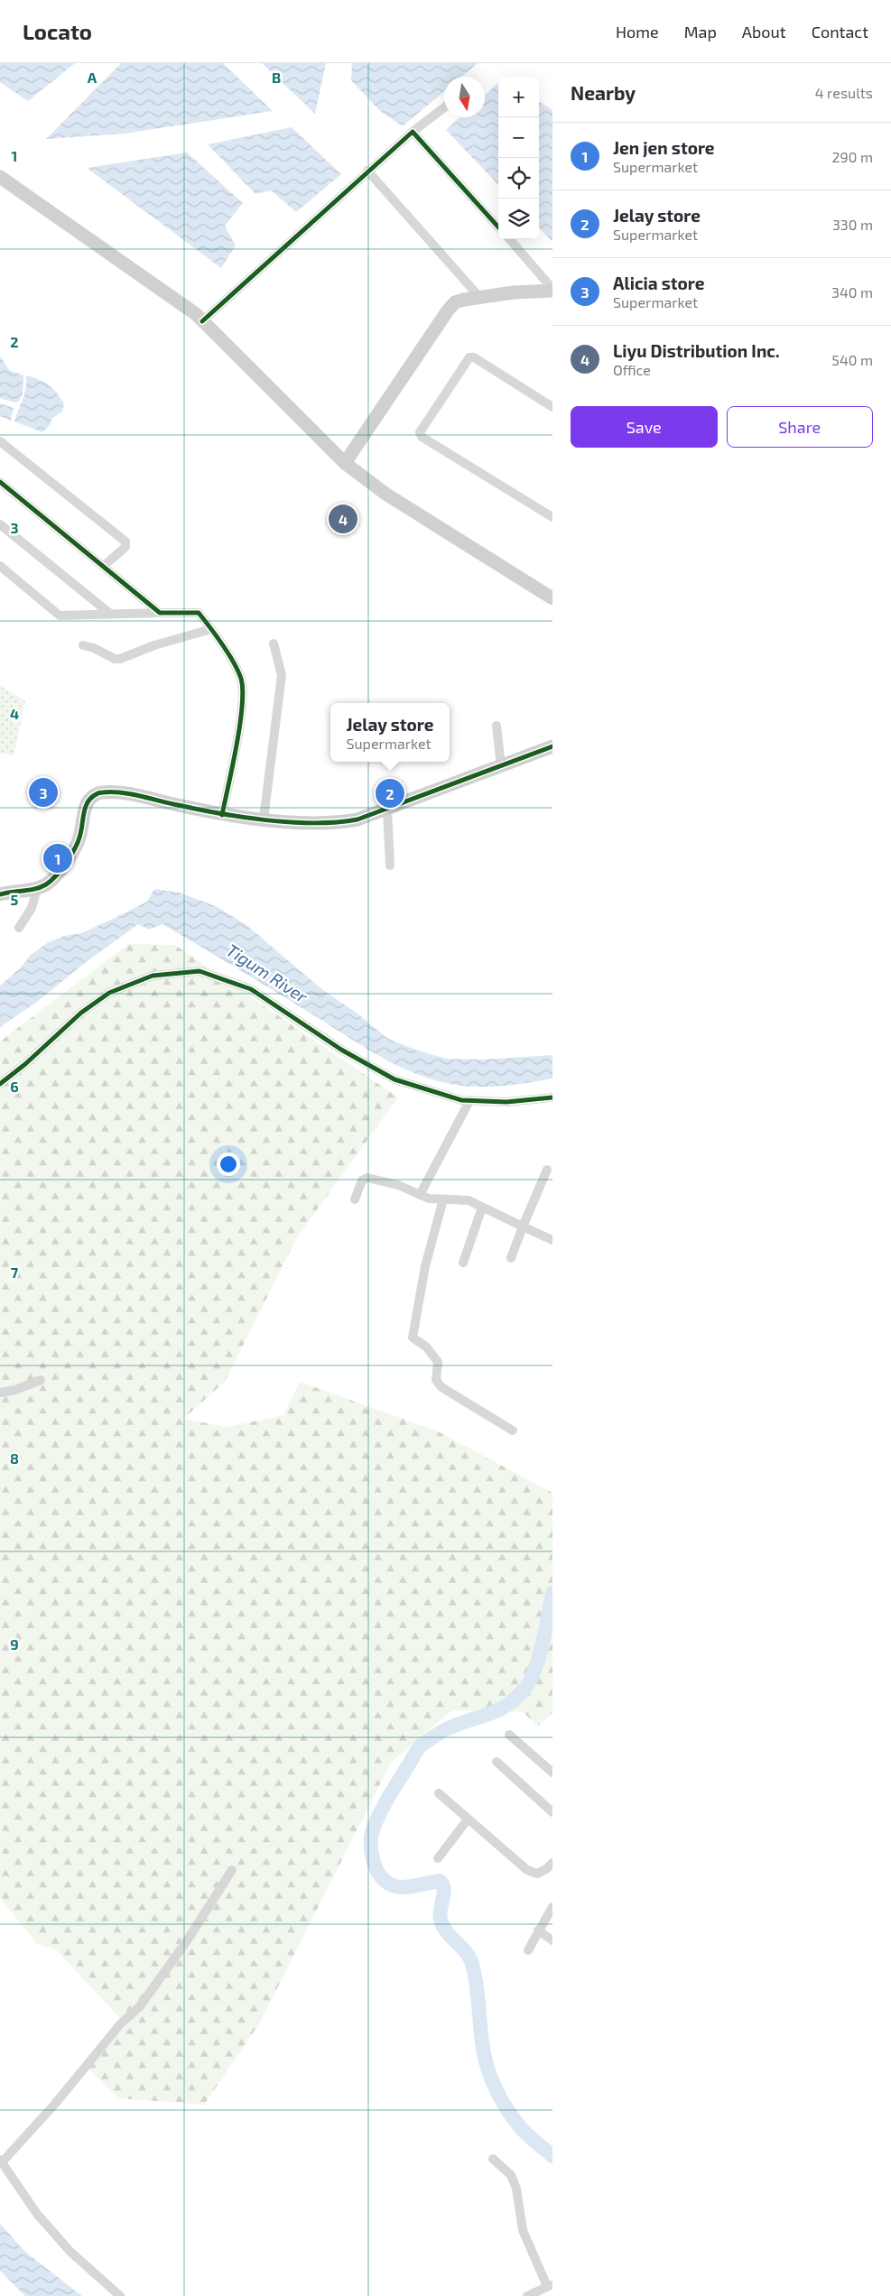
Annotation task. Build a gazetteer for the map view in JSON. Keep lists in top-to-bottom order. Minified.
{"water":["Tigum River"],"north":"bottom","page":{"header":"Locato","nav":["Home","Map","About","Contact"],"heading":["Nearby","4 results"],"map_buttons":["+","−"],"list":[{"mark":"1","name":"Jen jen store","note":"Supermarket","value":"290 m"},{"mark":"2","name":"Jelay store","note":"Supermarket","value":"330 m"},{"mark":"3","name":"Alicia store","note":"Supermarket","value":"340 m"},{"mark":"4","name":"Liyu Distribution Inc.","note":"Office","value":"540 m"}],"buttons":["Save","Share"],"pins":["4","3","2","1"],"popup":["Jelay store","Supermarket"]},"grid":{"columns":["A","B"],"rows":["1","2","3","4","5","6","7","8","9"]}}
